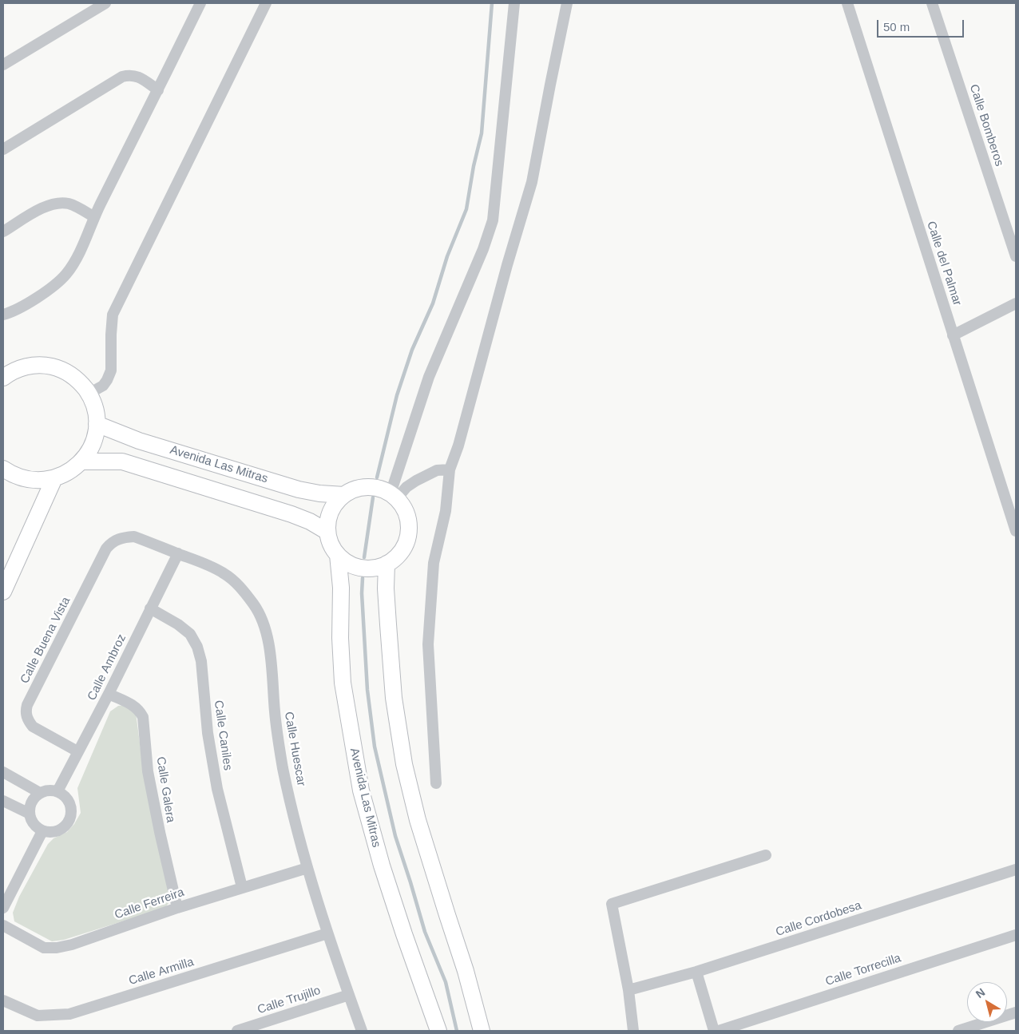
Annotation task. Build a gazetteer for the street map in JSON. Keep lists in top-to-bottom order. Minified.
{"streets":{"street":["Calle Bomberos","Calle del Palmar","Avenida Las Mitras","Calle Buena Vista","Calle Ambroz","Calle Caniles","Calle Huescar","Calle Galera","Calle Ferreira","Calle Cordobesa","Calle Torrecilla","Calle Armilla","Calle Trujillo"]},"crossings":[["Calle Buena Vista","Calle Ambroz"],["Calle Buena Vista","Calle Huescar"],["Calle Ambroz","Calle Caniles"],["Calle Ambroz","Calle Huescar"],["Calle Ambroz","Calle Galera"],["Calle Caniles","Calle Ferreira"],["Calle Huescar","Calle Ferreira"],["Calle Huescar","Calle Armilla"],["Calle Huescar","Calle Trujillo"],["Calle Galera","Calle Ferreira"]],"scale_bar":"50 m","north":"top left"}
